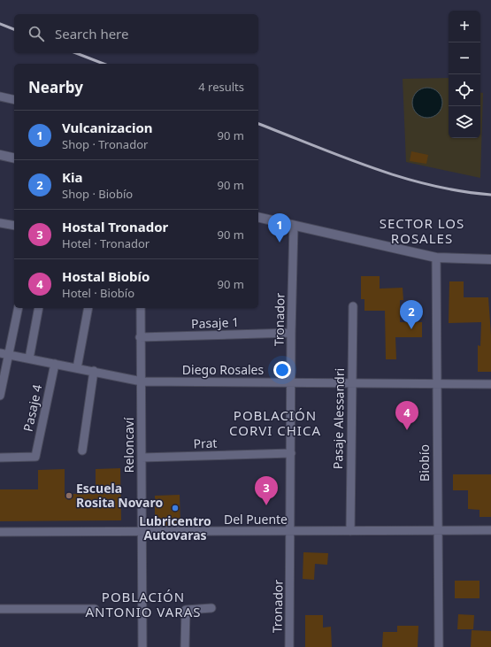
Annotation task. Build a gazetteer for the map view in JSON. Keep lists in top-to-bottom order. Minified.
{"streets":{"street":["Tronador","Pasaje 1","Diego Rosales","Pasaje 4","Pasaje Alessandri","Prat","Reloncaví","Biobío","Del Puente"]},"crossings":[["Tronador","Pasaje 1"],["Tronador","Diego Rosales"],["Tronador","Prat"],["Tronador","Del Puente"],["Pasaje 1","Reloncaví"],["Diego Rosales","Pasaje 4"],["Diego Rosales","Pasaje Alessandri"],["Diego Rosales","Reloncaví"],["Diego Rosales","Biobío"],["Pasaje Alessandri","Del Puente"],["Prat","Reloncaví"],["Reloncaví","Del Puente"],["Biobío","Del Puente"]],"districts":["SECTOR LOS ROSALES","POBLACIÓN CORVI CHICA","POBLACIÓN ANTONIO VARAS"],"places":["Escuela Rosita Novaro","Lubricentro Autovaras"],"page":{"map_buttons":["+","−"],"search":"Search here","heading":["Nearby","4 results"],"list":[{"mark":"1","name":"Vulcanizacion","note":"Shop · Tronador","value":"90 m"},{"mark":"2","name":"Kia","note":"Shop · Biobío","value":"90 m"},{"mark":"3","name":"Hostal Tronador","note":"Hotel · Tronador","value":"90 m"},{"mark":"4","name":"Hostal Biobío","note":"Hotel · Biobío","value":"90 m"}],"pins":["1","2","4","3"]}}
